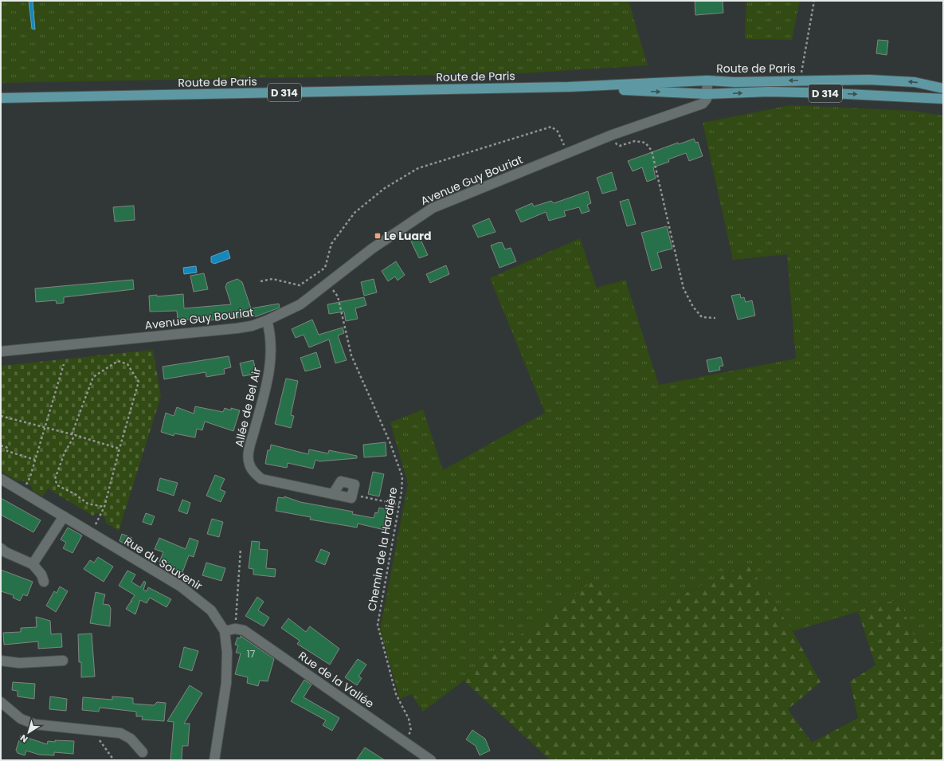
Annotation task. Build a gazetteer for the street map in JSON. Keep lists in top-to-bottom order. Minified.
{"streets":{"main road":["Route de Paris","D 314"],"street":["Avenue Guy Bouriat","Allée de Bel Air","Rue du Souvenir","Rue de la Vallée"],"path":["Chemin de la Hardière"]},"crossings":[["Route de Paris","Avenue Guy Bouriat"],["Avenue Guy Bouriat","Allée de Bel Air"],["Chemin de la Hardière","Rue de la Vallée"]],"places":{"transit":["Le Luard"]},"house_numbers":["17"],"north":"bottom left"}
